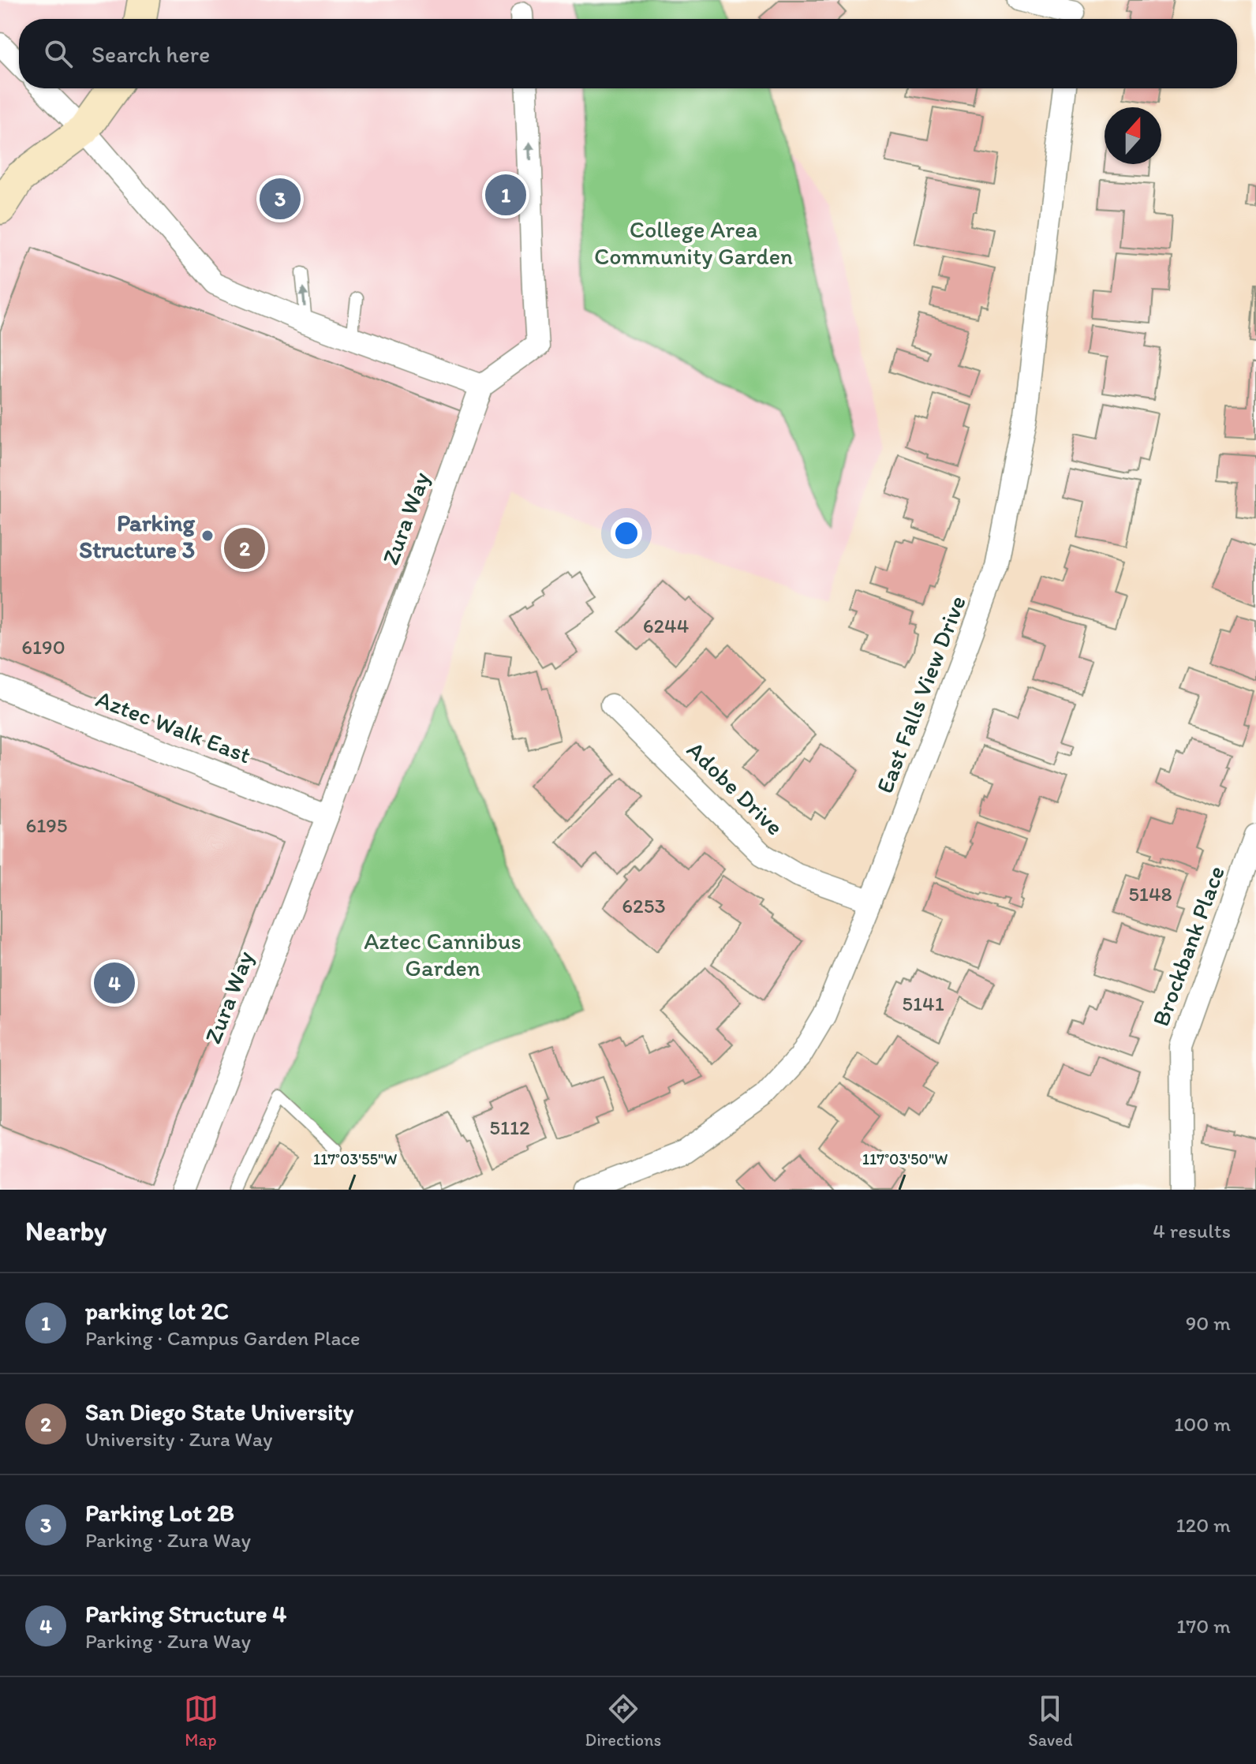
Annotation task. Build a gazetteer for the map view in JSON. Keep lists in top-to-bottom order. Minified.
{"streets":{"street":["Zura Way","East Falls View Drive","Aztec Walk East","Adobe Drive","Brockbank Place"]},"crossings":[["Zura Way","Aztec Walk East"],["East Falls View Drive","Adobe Drive"]],"parks":["College Area Community Garden","Aztec Cannibus Garden"],"places":["Parking Structure 3"],"house_numbers":["6244","6190","6195","5148","6253","5141","5112"],"north":"top","page":{"search":"Search here","pins":["1","3","2","4"],"heading":["Nearby","4 results"],"list":[{"mark":"1","name":"parking lot 2C","note":"Parking · Campus Garden Place","value":"90 m"},{"mark":"2","name":"San Diego State University","note":"University · Zura Way","value":"100 m"},{"mark":"3","name":"Parking Lot 2B","note":"Parking · Zura Way","value":"120 m"},{"mark":"4","name":"Parking Structure 4","note":"Parking · Zura Way","value":"170 m"}],"nav":["Map","Directions","Saved"]},"coordinates":["117°03'55\"W","117°03'50\"W"]}
